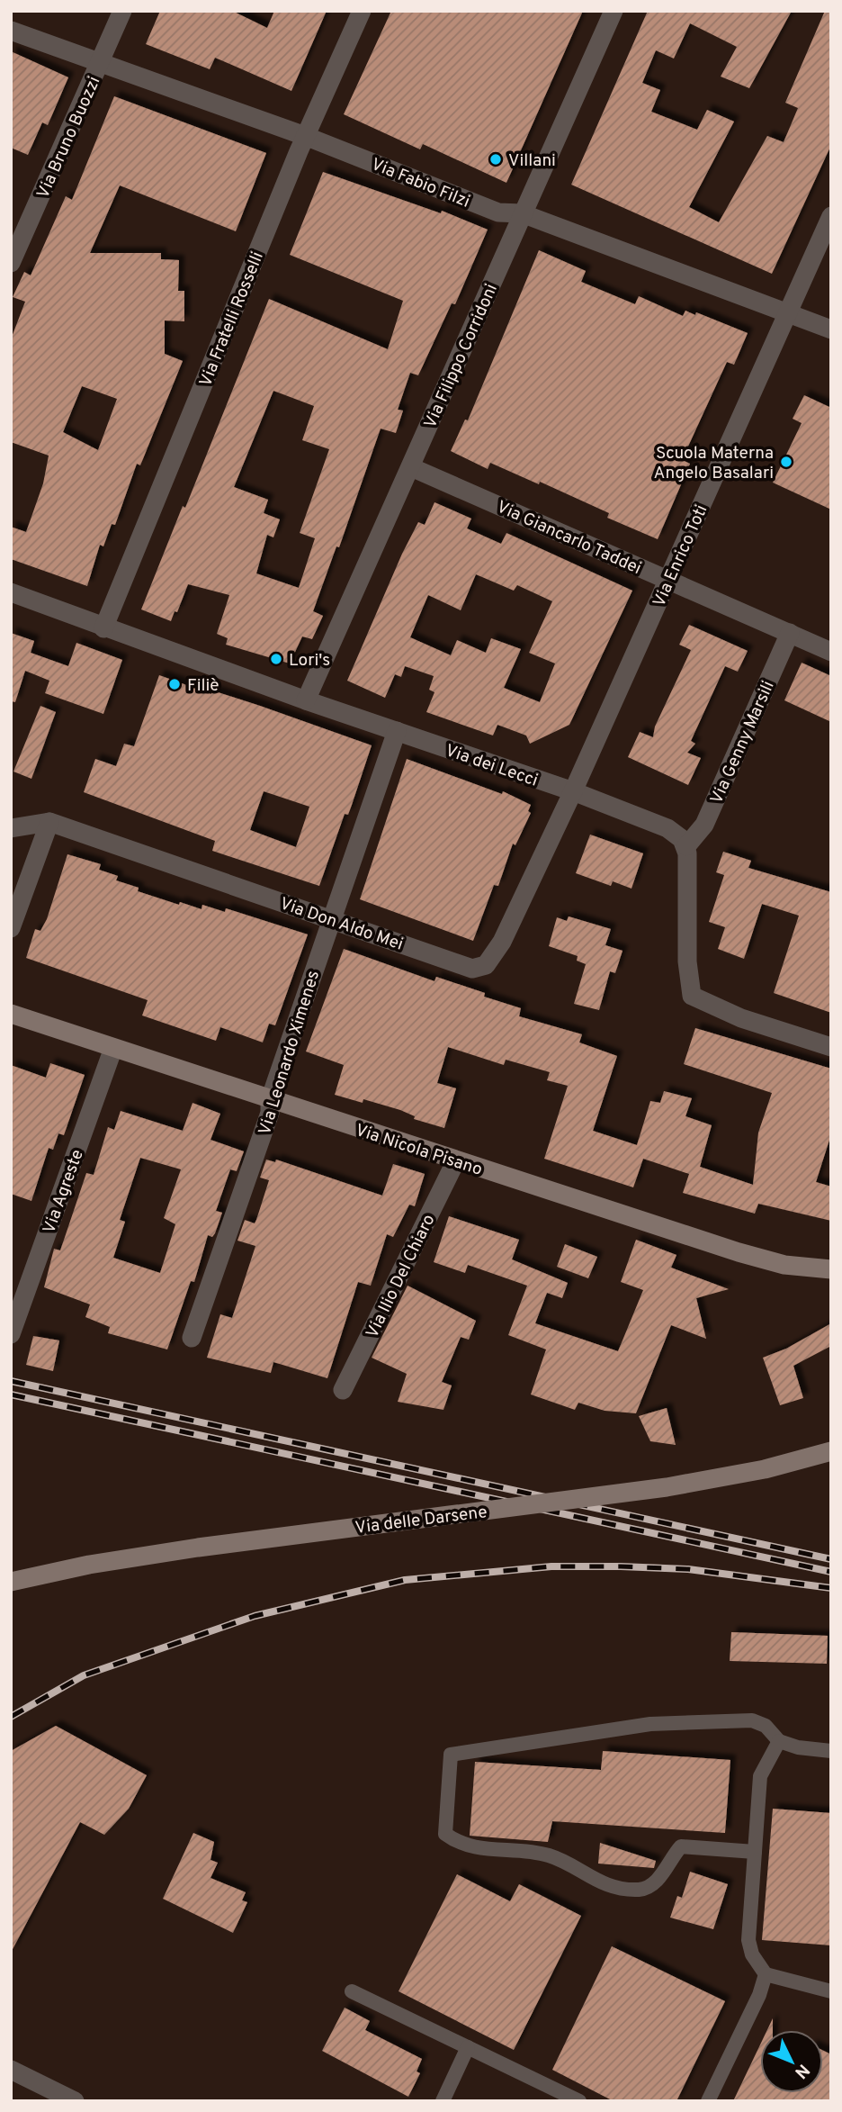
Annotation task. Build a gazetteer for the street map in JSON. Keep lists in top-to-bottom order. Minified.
{"streets":{"street":["Via Bruno Buozzi","Via Fabio Filzi","Via Fratelli Rosselli","Via Filippo Corridoni","Via Giancarlo Taddei","Via Enrico Toti","Via Genny Marsili","Via dei Lecci","Via Don Aldo Mei","Via Leonardo Ximenes","Via Nicola Pisano","Via Agreste","Via Ilio Del Chiaro","Via delle Darsene"]},"crossings":[["Via Bruno Buozzi","Via Fabio Filzi"],["Via Fabio Filzi","Via Fratelli Rosselli"],["Via Fabio Filzi","Via Filippo Corridoni"],["Via Fabio Filzi","Via Enrico Toti"],["Via Fratelli Rosselli","Via dei Lecci"],["Via Filippo Corridoni","Via Giancarlo Taddei"],["Via Filippo Corridoni","Via dei Lecci"],["Via Giancarlo Taddei","Via Enrico Toti"],["Via Giancarlo Taddei","Via Genny Marsili"],["Via Enrico Toti","Via dei Lecci"],["Via Enrico Toti","Via Don Aldo Mei"],["Via Genny Marsili","Via dei Lecci"],["Via dei Lecci","Via Don Aldo Mei"],["Via dei Lecci","Via Leonardo Ximenes"],["Via Don Aldo Mei","Via Leonardo Ximenes"],["Via Leonardo Ximenes","Via Nicola Pisano"],["Via Nicola Pisano","Via Agreste"],["Via Nicola Pisano","Via Ilio Del Chiaro"]],"places":["Villani","Scuola Materna Angelo Basalari","Lori's","Filiè"],"north":"bottom right"}
